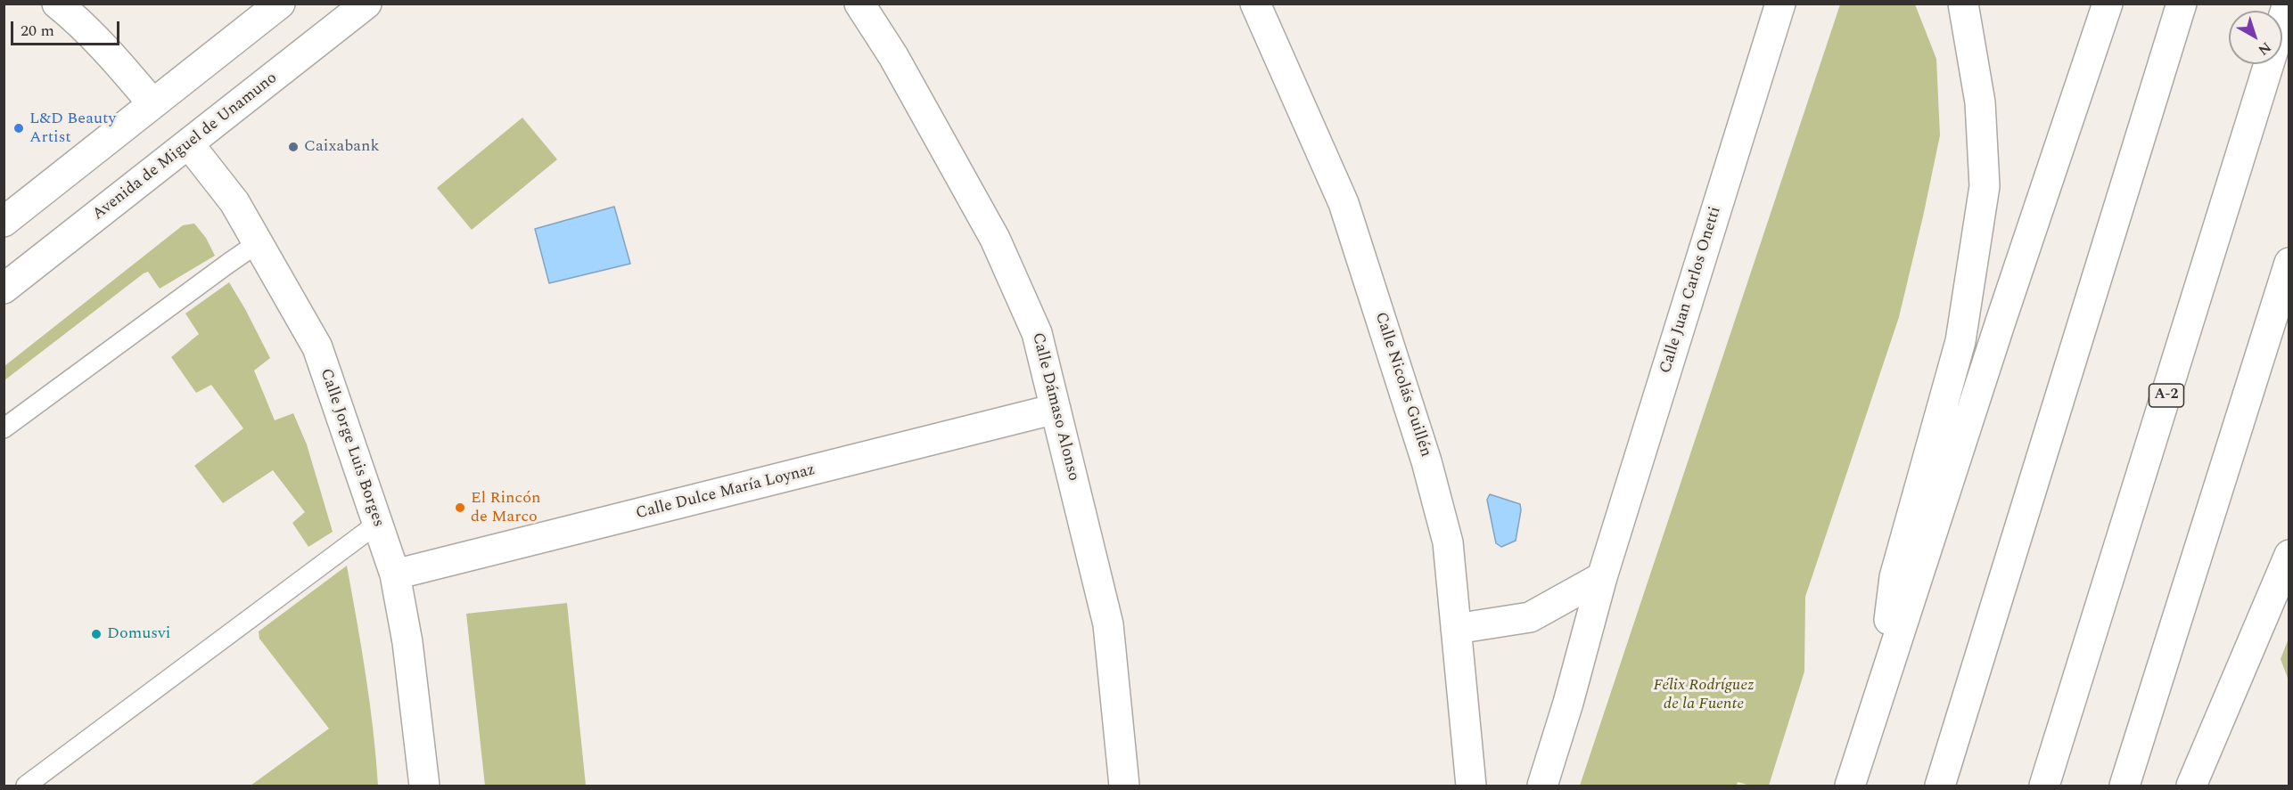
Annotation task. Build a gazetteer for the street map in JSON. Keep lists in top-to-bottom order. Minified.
{"streets":{"main road":["Avenida de Miguel de Unamuno","Calle Juan Carlos Onetti","Calle Nicolás Guillén","A-2","Calle Dámaso Alonso","Calle Jorge Luis Borges","Calle Dulce María Loynaz"]},"crossings":[["Avenida de Miguel de Unamuno","Calle Jorge Luis Borges"],["Calle Dámaso Alonso","Calle Dulce María Loynaz"],["Calle Jorge Luis Borges","Calle Dulce María Loynaz"]],"parks":["Félix Rodríguez de la Fuente"],"places":["L&D Beauty Artist","Caixabank","El Rincón de Marco","Domusvi"],"scale_bar":"20 m","north":"bottom right"}
